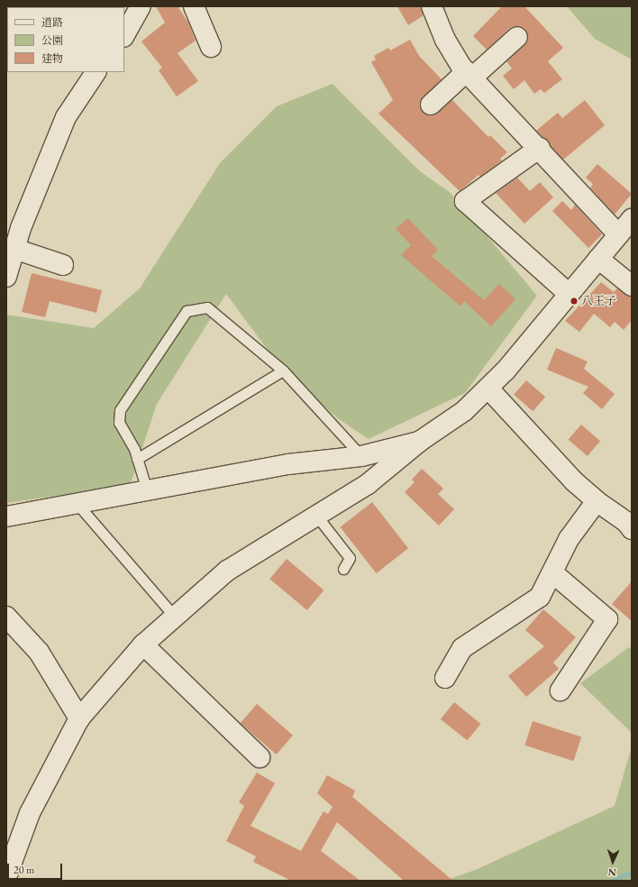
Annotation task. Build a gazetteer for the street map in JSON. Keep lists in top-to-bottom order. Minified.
{"places":["八王子"],"legend":["道路","公園","建物"],"scale_bar":"20 m","north":"bottom"}
